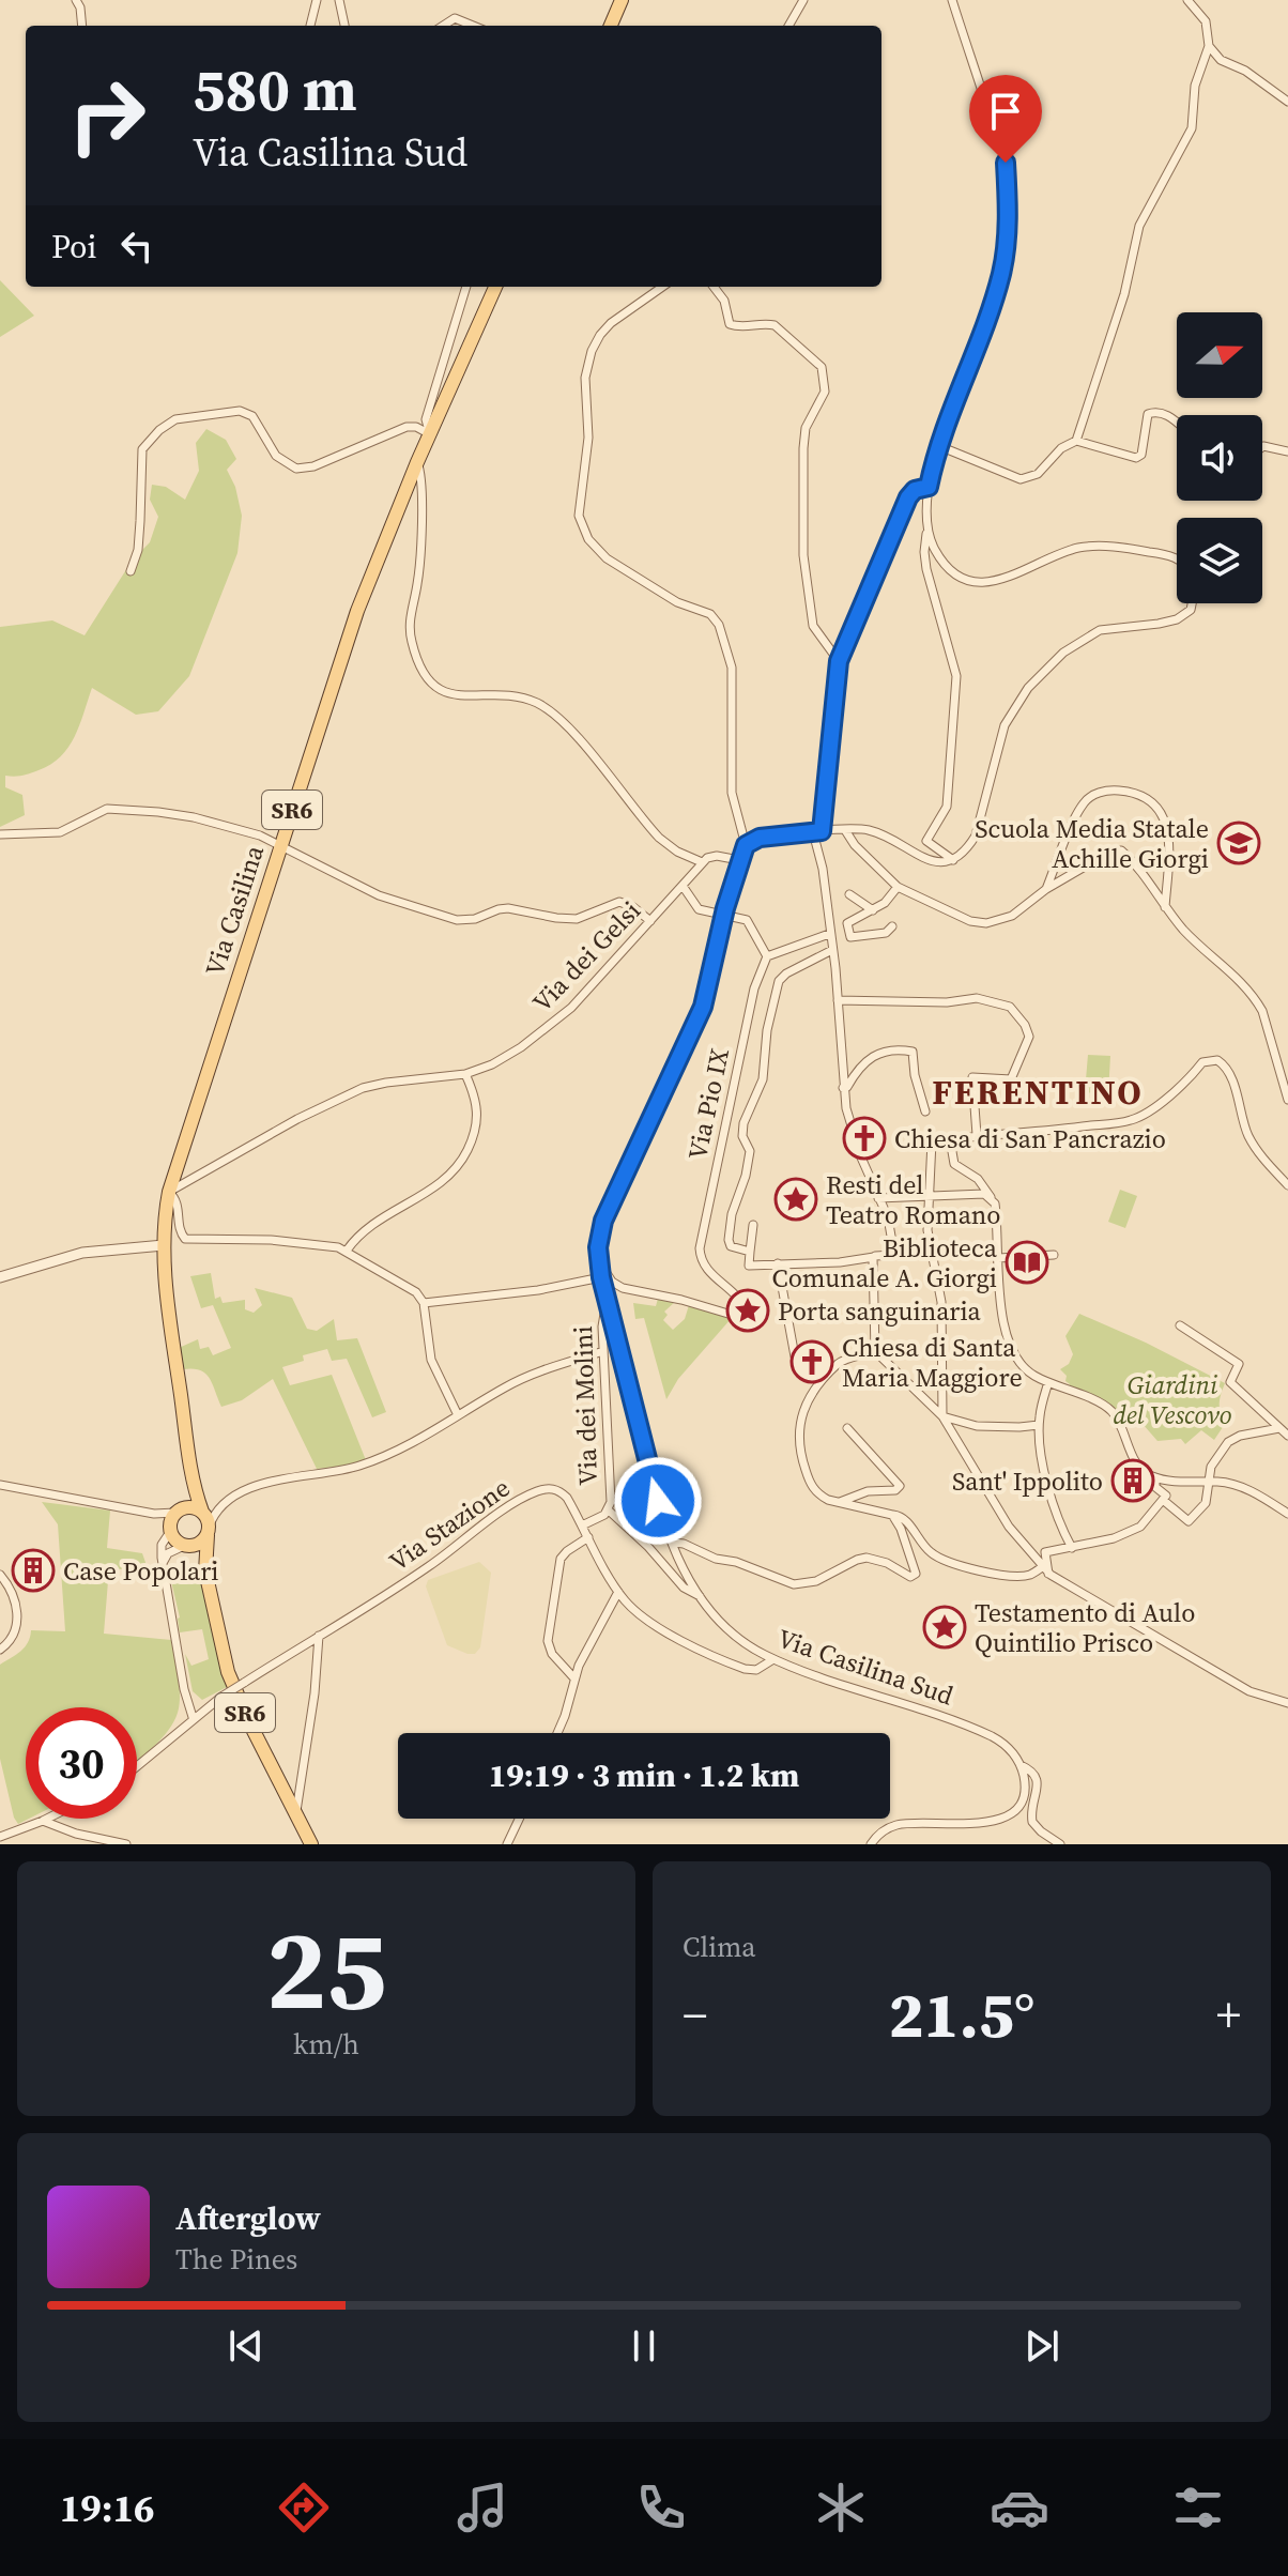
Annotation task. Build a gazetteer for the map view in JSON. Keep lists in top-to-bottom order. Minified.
{"streets":{"main road":["SR6","Via Casilina"],"street":["Via dei Gelsi","Via Pio IX","Via dei Molini","Via Stazione","Via Casilina Sud"]},"crossings":[["SR6","Via Casilina"],["Via Casilina","Via dei Gelsi"],["Via Pio IX","Via Casilina Sud"],["Via dei Molini","Via Stazione"],["Via dei Molini","Via Casilina Sud"],["Via Stazione","Via Casilina Sud"]],"districts":["FERENTINO"],"parks":["Giardini del Vescovo"],"places":{"school or university":["Scuola Media Statale Achille Giorgi"],"church":["Chiesa di San Pancrazio","Chiesa di Santa Maria Maggiore"],"place":["Resti del Teatro Romano","Porta sanguinaria","Testamento di Aulo Quintilio Prisco"],"library":["Biblioteca Comunale A. Giorgi"],"building":["Sant' Ippolito","Case Popolari"]},"north":"right","page":{"turn":["580 m","Via Casilina Sud"],"then":"Poi","limit":"30","trip":"19:19 · 3 min · 1.2 km","tile":[["25","km/h"],"Clima"],"heat":["−","21.5°","+"],"song":["Afterglow","The Pines"],"tabs":"19:16"}}
